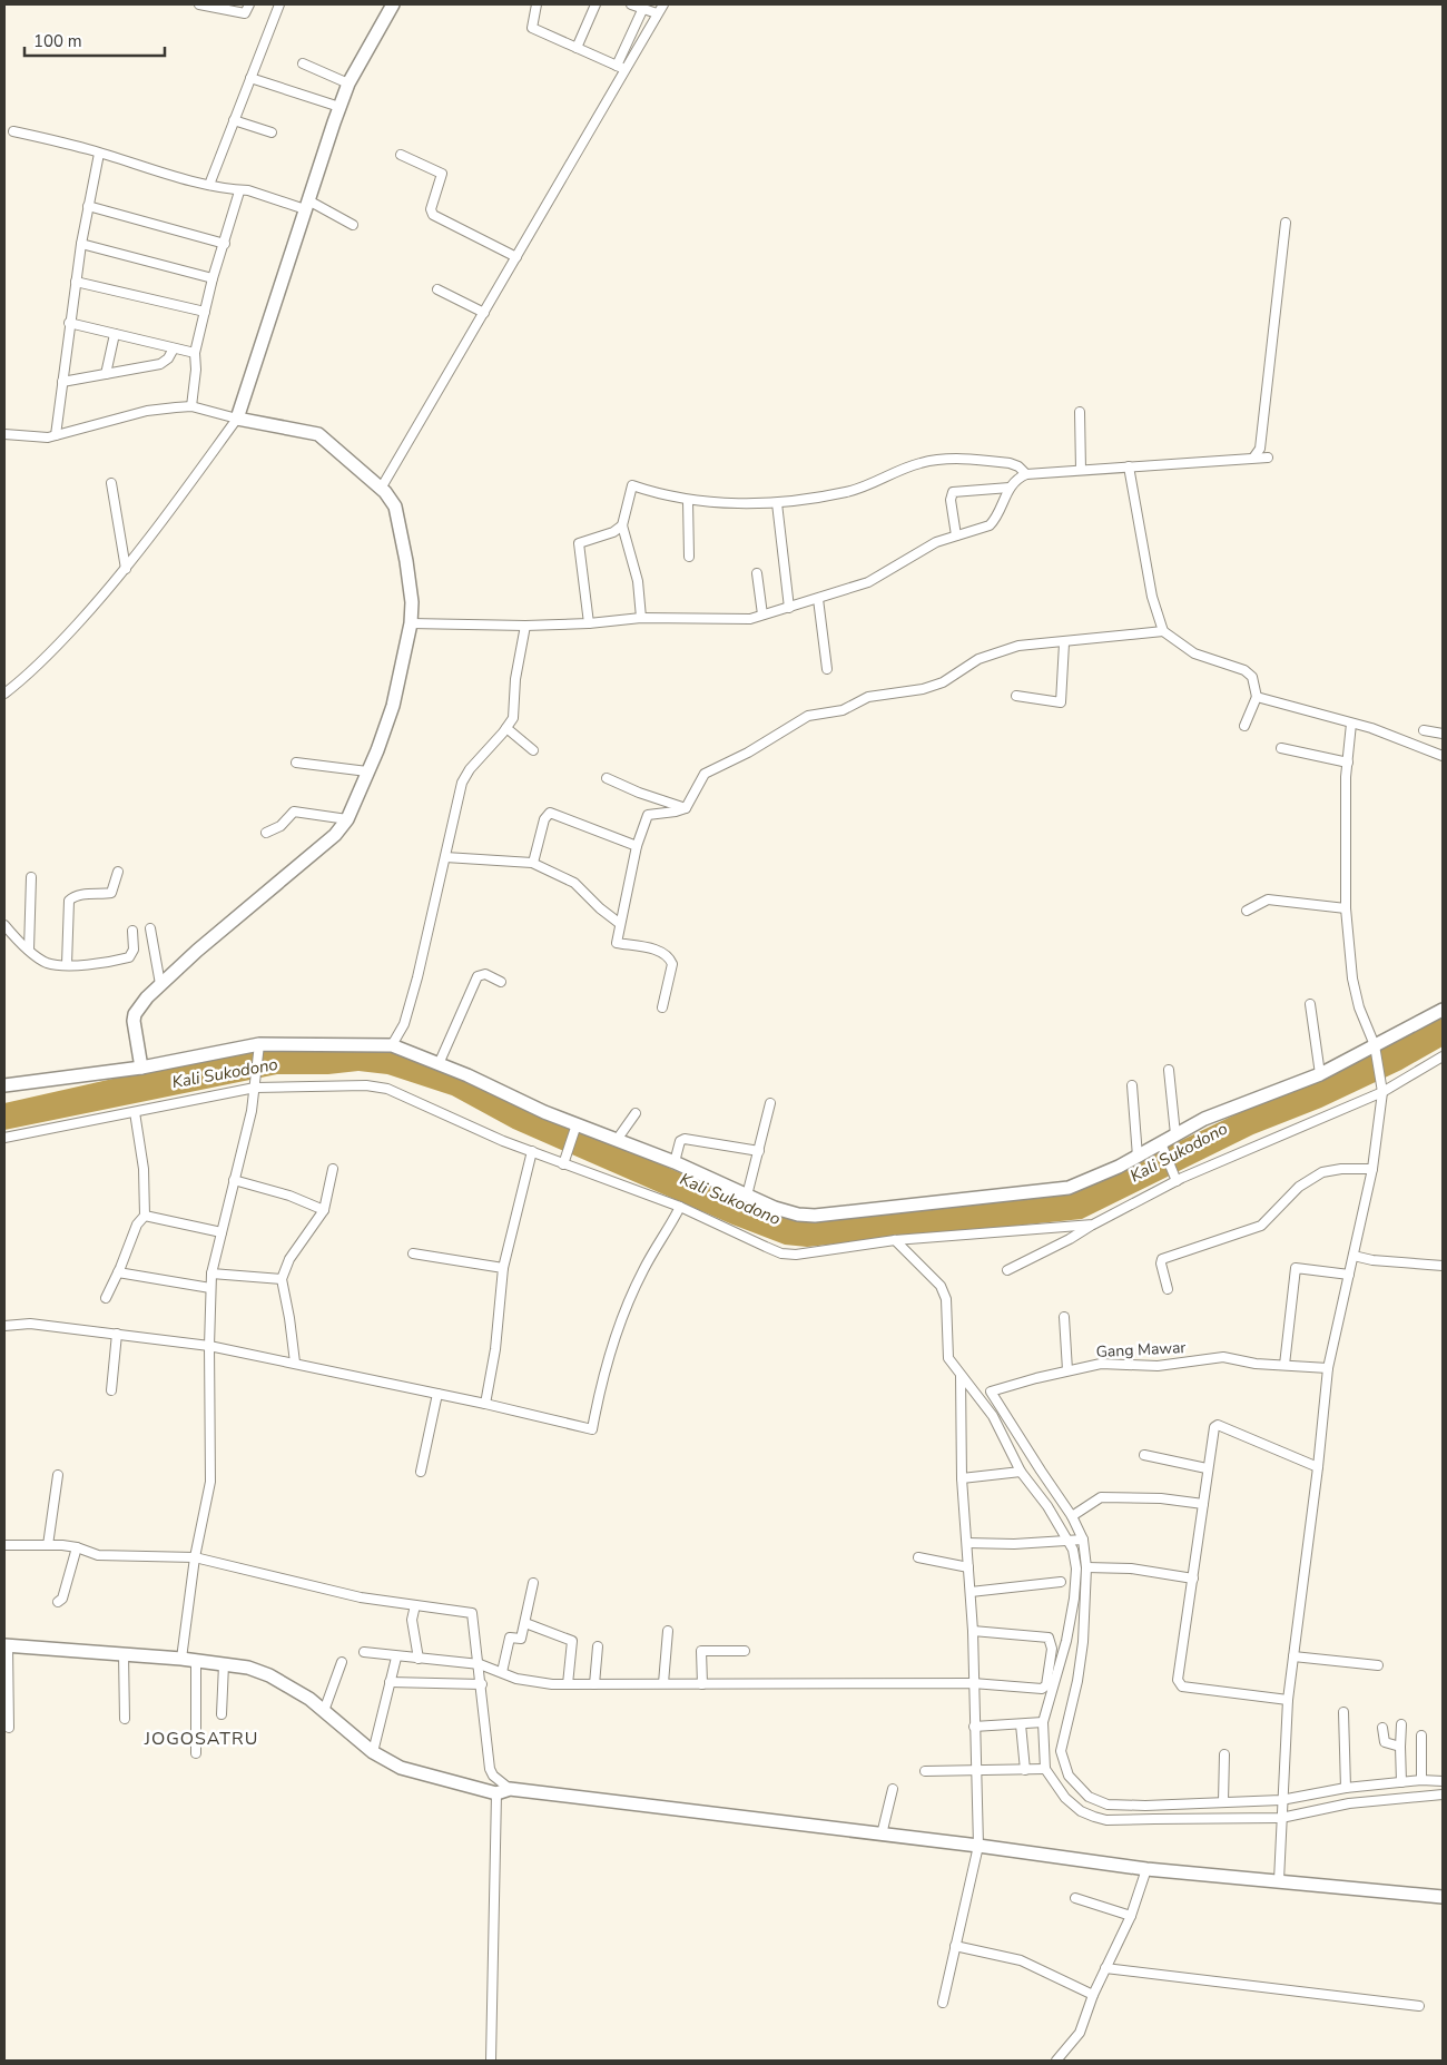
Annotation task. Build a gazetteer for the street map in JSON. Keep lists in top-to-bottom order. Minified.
{"streets":{"street":["Gang Mawar"]},"districts":["JOGOSATRU"],"water":["Kali Sukodono"],"scale_bar":"100 m"}
